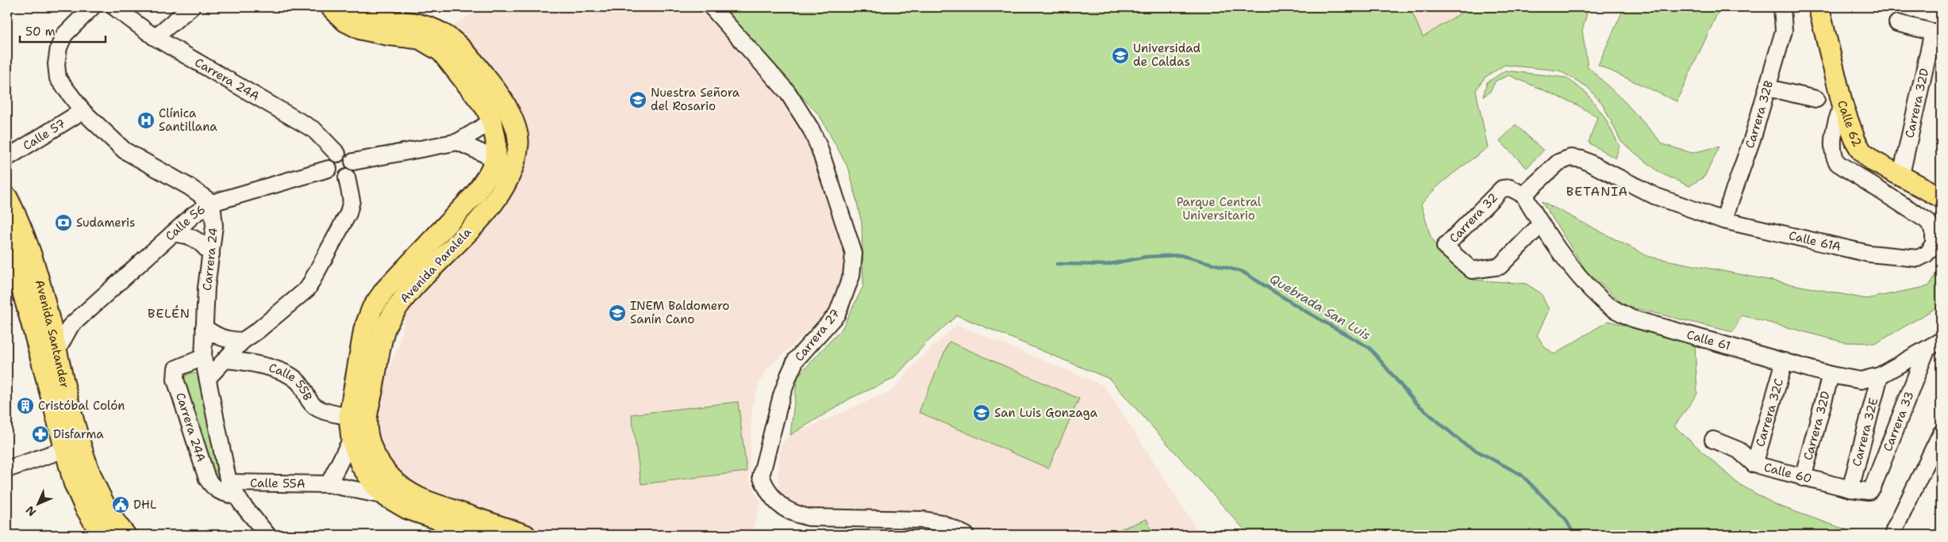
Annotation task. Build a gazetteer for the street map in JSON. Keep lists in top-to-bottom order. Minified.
{"streets":{"main road":["Calle 62","Avenida Paralela","Avenida Santander"],"street":["Carrera 24A","Carrera 32D","Carrera 32B","Calle 57","Carrera 32","Calle 56","Calle 61A","Carrera 24","Carrera 27","Calle 61","Calle 55B","Carrera 32C","Carrera 33","Carrera 32E","Calle 60","Calle 55A"]},"crossings":[["Carrera 24A","Calle 56"],["Carrera 24A","Carrera 24"],["Carrera 24A","Calle 55A"],["Carrera 32D","Calle 62"],["Carrera 32D","Calle 61"],["Carrera 32D","Calle 60"],["Carrera 32B","Calle 61A"],["Calle 62","Calle 61A"],["Carrera 32","Calle 61A"],["Carrera 32","Calle 61"],["Calle 56","Carrera 24"],["Calle 56","Avenida Santander"],["Calle 61A","Calle 61"],["Carrera 24","Calle 55A"],["Avenida Paralela","Calle 55B"],["Avenida Paralela","Calle 55A"],["Calle 61","Carrera 32C"],["Calle 61","Carrera 33"],["Calle 61","Carrera 32E"],["Carrera 32C","Calle 60"],["Carrera 33","Calle 60"],["Carrera 32E","Calle 60"]],"districts":["BETANIA","BELÉN"],"water":["Quebrada San Luis"],"parks":["Parque Central Universitario"],"places":{"school or university":["Universidad de Caldas","Nuestra Señora del Rosario","INEM Baldomero Sanín Cano","San Luis Gonzaga"],"hospital":["Clínica Santillana"],"bank":["Sudameris"],"building":["Cristóbal Colón"],"pharmacy":["Disfarma"],"public building":["DHL"]},"scale_bar":"50 m","north":"bottom left"}
